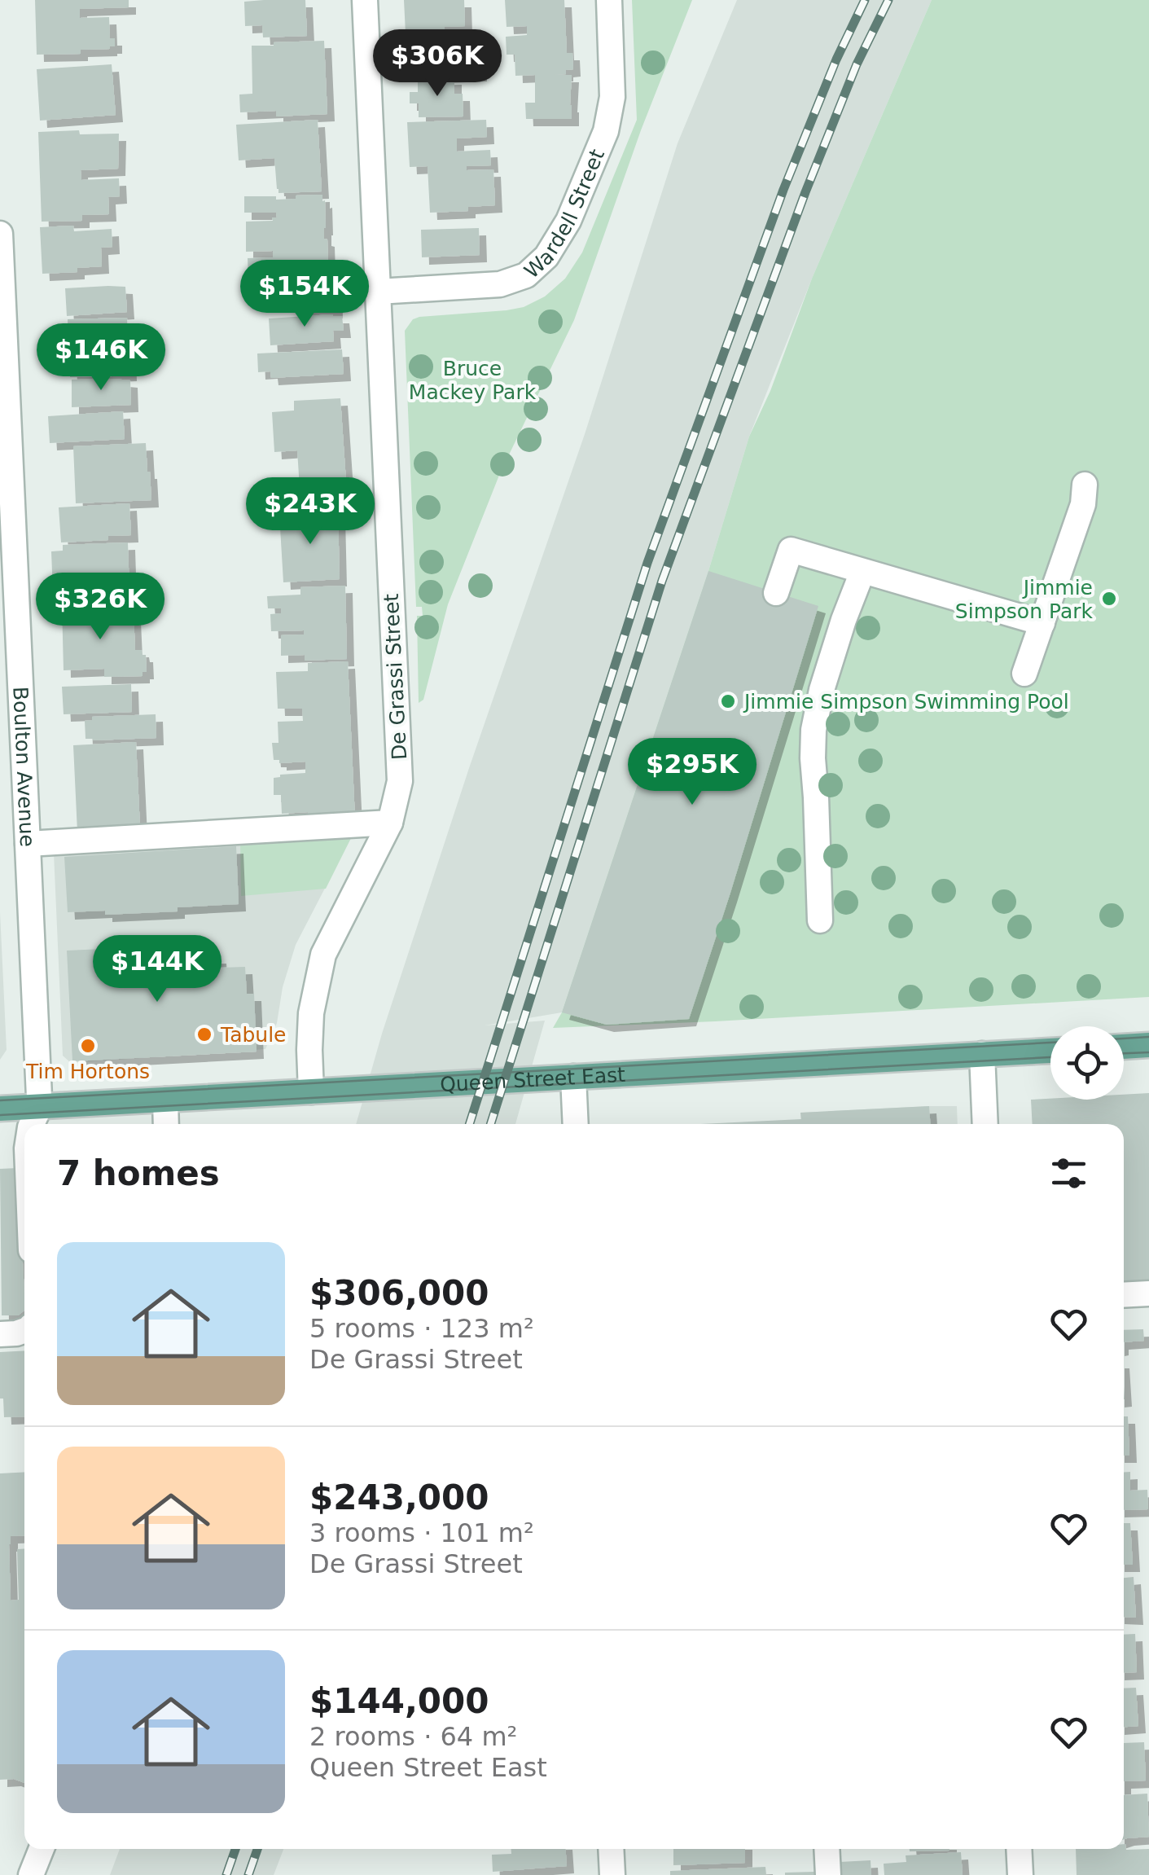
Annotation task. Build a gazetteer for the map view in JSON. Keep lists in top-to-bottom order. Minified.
{"streets":{"main road":["Queen Street East"],"street":["Wardell Street","De Grassi Street","Boulton Avenue"]},"crossings":[["Wardell Street","De Grassi Street"],["De Grassi Street","Queen Street East"],["Boulton Avenue","Queen Street East"]],"parks":["Bruce Mackey Park"],"places":["Jimmie Simpson Park","Jimmie Simpson Swimming Pool","Tabule","Tim Hortons"],"page":{"price":["$306K","$154K","$146K","$243K","$326K","$295K","$144K"],"heading":"7 homes","list":[{"name":"$306,000","note":"5 rooms · 123 m² · De Grassi Street"},{"name":"$243,000","note":"3 rooms · 101 m² · De Grassi Street"},{"name":"$144,000","note":"2 rooms · 64 m² · Queen Street East"}]}}
